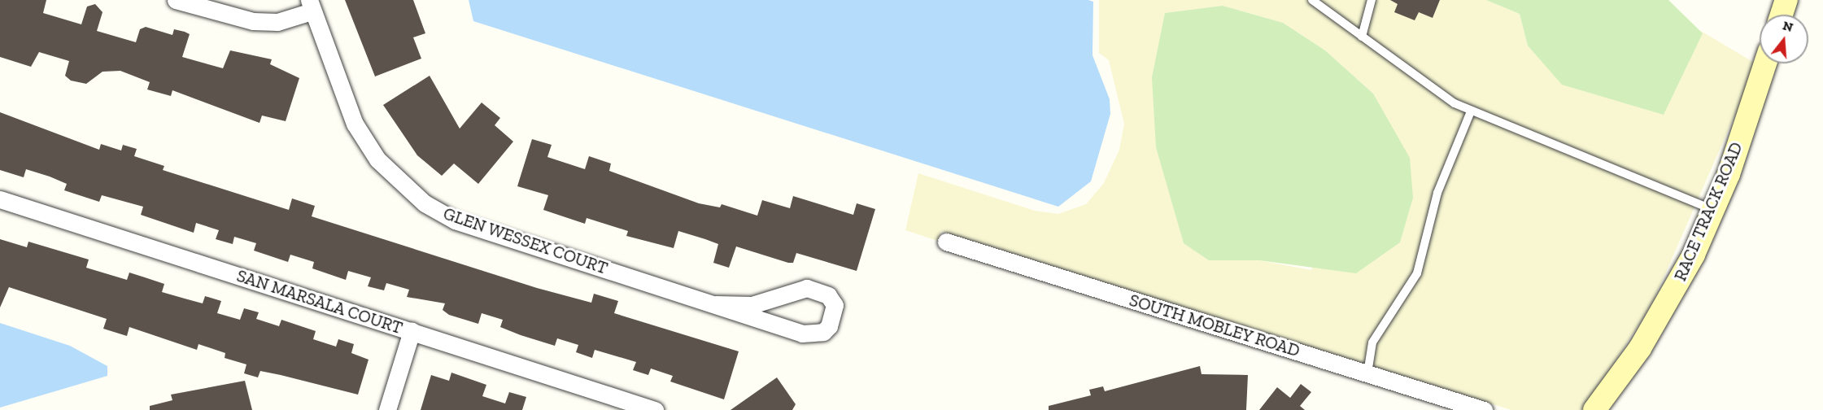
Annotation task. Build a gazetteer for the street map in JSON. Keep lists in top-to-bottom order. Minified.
{"streets":{"main road":["RACE TRACK ROAD"],"street":["GLEN WESSEX COURT","SAN MARSALA COURT","SOUTH MOBLEY ROAD"]},"north":"top"}
